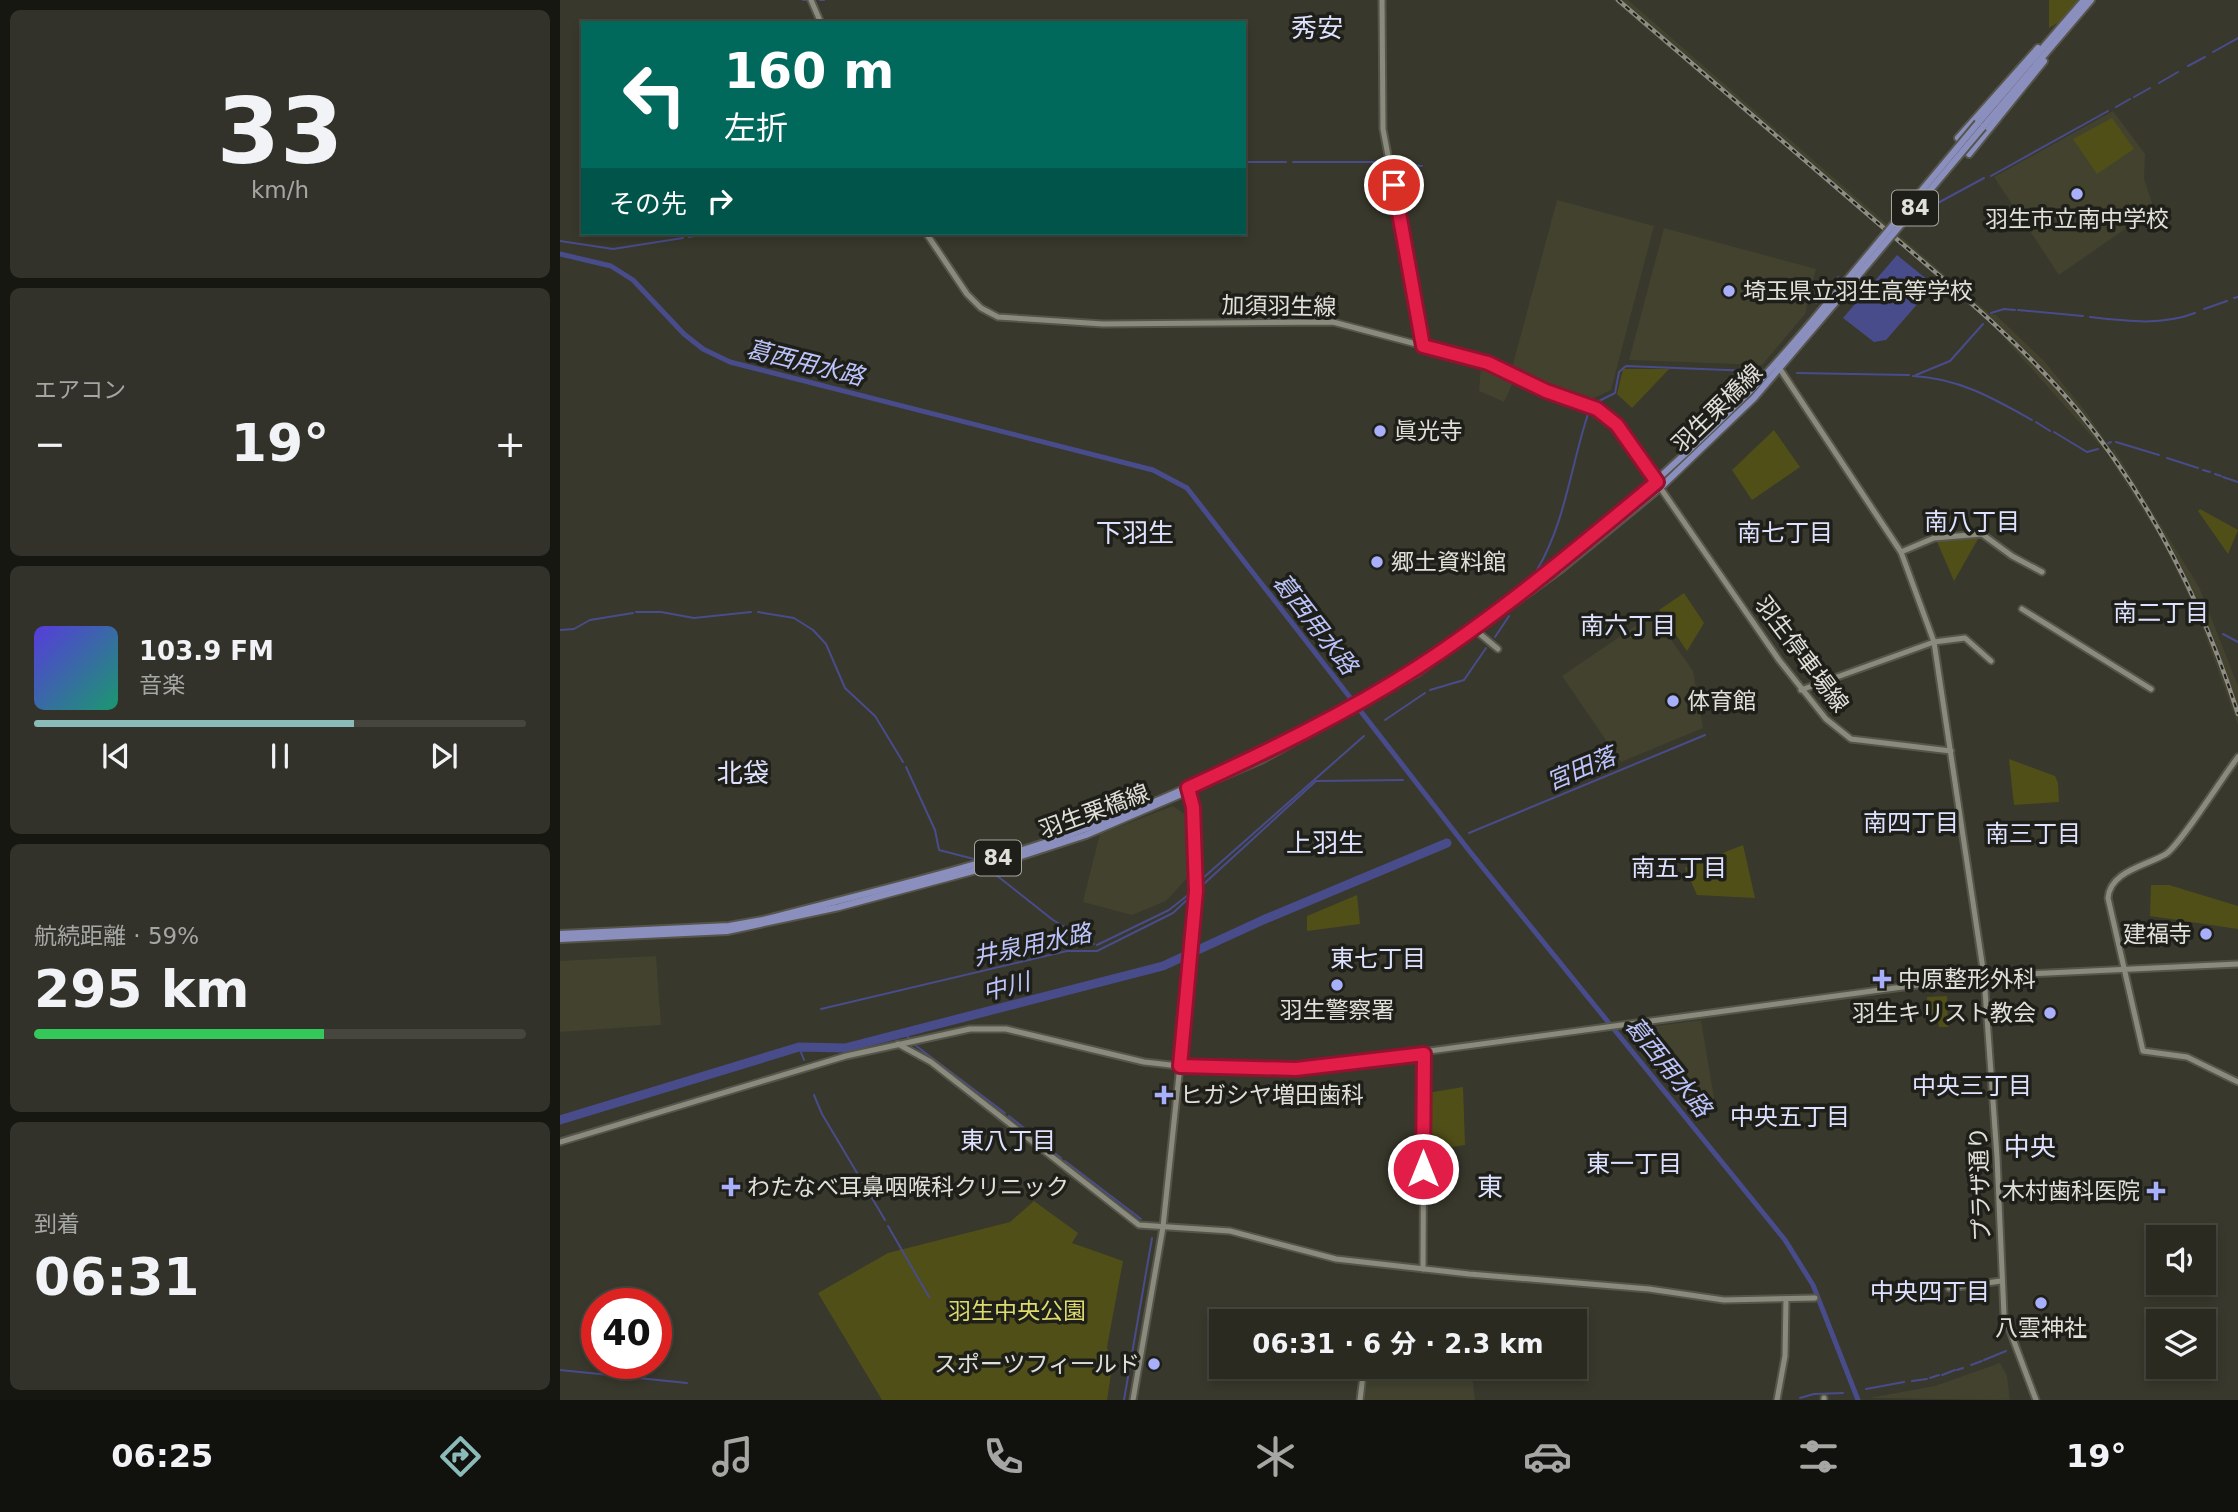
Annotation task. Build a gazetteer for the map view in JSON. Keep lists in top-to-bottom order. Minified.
{"streets":{"main road":["84","羽生栗橋線"],"street":["加須羽生線","羽生停車場線","プラザ通り"]},"crossings":[["加須羽生線","羽生栗橋線"],["加須羽生線","羽生停車場線"],["羽生栗橋線","羽生停車場線"]],"districts":["秀安","南八丁目","下羽生","南七丁目","南二丁目","南六丁目","北袋","南四丁目","南三丁目","上羽生","南五丁目","東七丁目","中央三丁目","中央五丁目","東八丁目","中央","東一丁目","東","中央四丁目"],"water":["葛西用水路","宮田落","井泉用水路","中川"],"parks":["羽生中央公園"],"places":{"other":["羽生市立南中学校","埼玉県立羽生高等学校","眞光寺","郷土資料館","体育館","建福寺","羽生警察署","羽生キリスト教会","八雲神社","スポーツフィ一ルド"],"health":["中原整形外科","ヒガシヤ増田歯科","わたなべ耳鼻咽喉科クリニック","木村歯科医院"]},"page":{"tile":[["33","km/h"],"エアコン",["航続距離 · 59%","295 km"],["到着","06:31"]],"turn":["160 m","左折"],"then":"その先","heat":["−","19°","+"],"song":["103.9 FM","音楽"],"limit":"40","trip":"06:31 · 6 分 · 2.3 km","tabs":["06:25","19°"]}}
